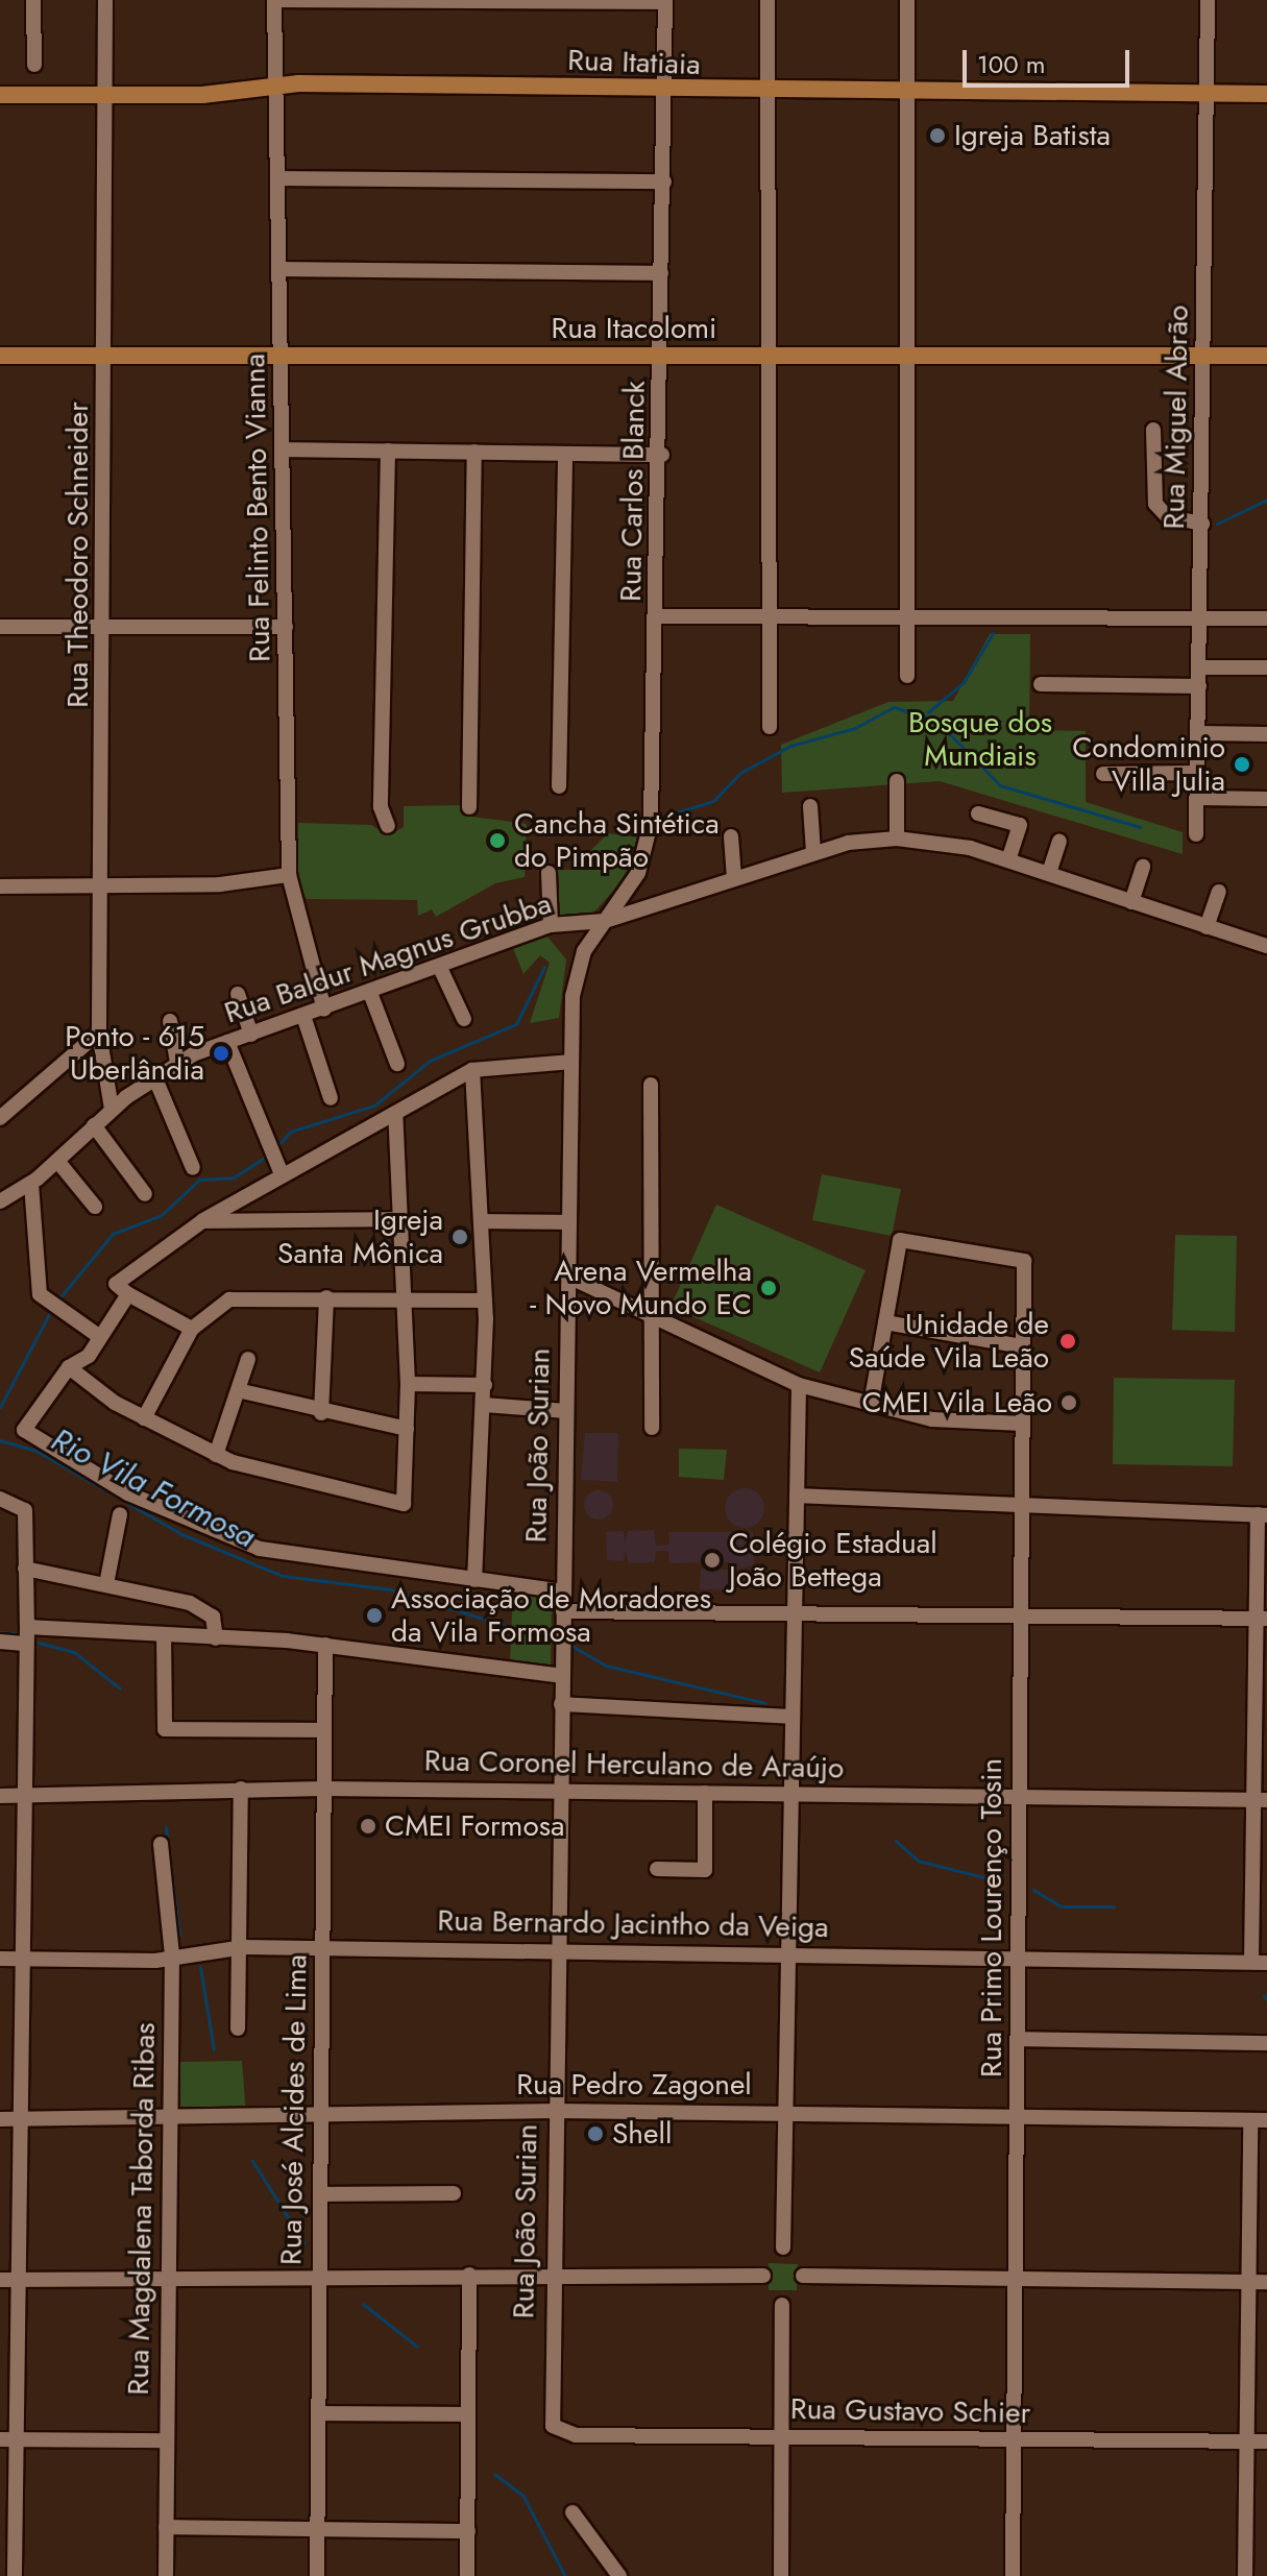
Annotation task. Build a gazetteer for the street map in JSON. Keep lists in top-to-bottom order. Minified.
{"streets":{"main road":["Rua Itatiaia","Rua Itacolomi"],"street":["Rua Miguel Abrão","Rua Carlos Blanck","Rua Felinto Bento Vianna","Rua Theodoro Schneider","Rua Baldur Magnus Grubba","Rua João Surian","Rua Coronel Herculano de Araújo","Rua Primo Lourenço Tosin","Rua Bernardo Jacintho da Veiga","Rua Pedro Zagonel","Rua José Alcides de Lima","Rua Magdalena Taborda Ribas","Rua Gustavo Schier"]},"crossings":[["Rua Itatiaia","Rua Miguel Abrão"],["Rua Itatiaia","Rua Carlos Blanck"],["Rua Itatiaia","Rua Felinto Bento Vianna"],["Rua Itatiaia","Rua Theodoro Schneider"],["Rua Itacolomi","Rua Miguel Abrão"],["Rua Itacolomi","Rua Carlos Blanck"],["Rua Itacolomi","Rua Felinto Bento Vianna"],["Rua Itacolomi","Rua Theodoro Schneider"],["Rua Carlos Blanck","Rua Baldur Magnus Grubba"],["Rua Carlos Blanck","Rua João Surian"],["Rua Felinto Bento Vianna","Rua Baldur Magnus Grubba"],["Rua Theodoro Schneider","Rua Baldur Magnus Grubba"],["Rua Baldur Magnus Grubba","Rua João Surian"],["Rua João Surian","Rua Coronel Herculano de Araújo"],["Rua João Surian","Rua Bernardo Jacintho da Veiga"],["Rua João Surian","Rua Pedro Zagonel"],["Rua João Surian","Rua Gustavo Schier"],["Rua Coronel Herculano de Araújo","Rua Primo Lourenço Tosin"],["Rua Coronel Herculano de Araújo","Rua José Alcides de Lima"],["Rua Primo Lourenço Tosin","Rua Bernardo Jacintho da Veiga"],["Rua Primo Lourenço Tosin","Rua Pedro Zagonel"],["Rua Primo Lourenço Tosin","Rua Gustavo Schier"],["Rua Bernardo Jacintho da Veiga","Rua José Alcides de Lima"],["Rua Bernardo Jacintho da Veiga","Rua Magdalena Taborda Ribas"],["Rua Pedro Zagonel","Rua José Alcides de Lima"],["Rua Pedro Zagonel","Rua Magdalena Taborda Ribas"]],"water":["Rio Vila Formosa"],"parks":["Bosque dos Mundiais"],"places":["Igreja Batista","Condominio Villa Julia","Cancha Sintética do Pimpão","Ponto - 615 Uberlândia","Igreja Santa Mônica","Arena Vermelha - Novo Mundo EC","Unidade de Saúde Vila Leão","CMEI Vila Leão","Colégio Estadual João Bettega","Associação de Moradores da Vila Formosa","CMEI Formosa","Shell"],"scale_bar":"100 m"}
